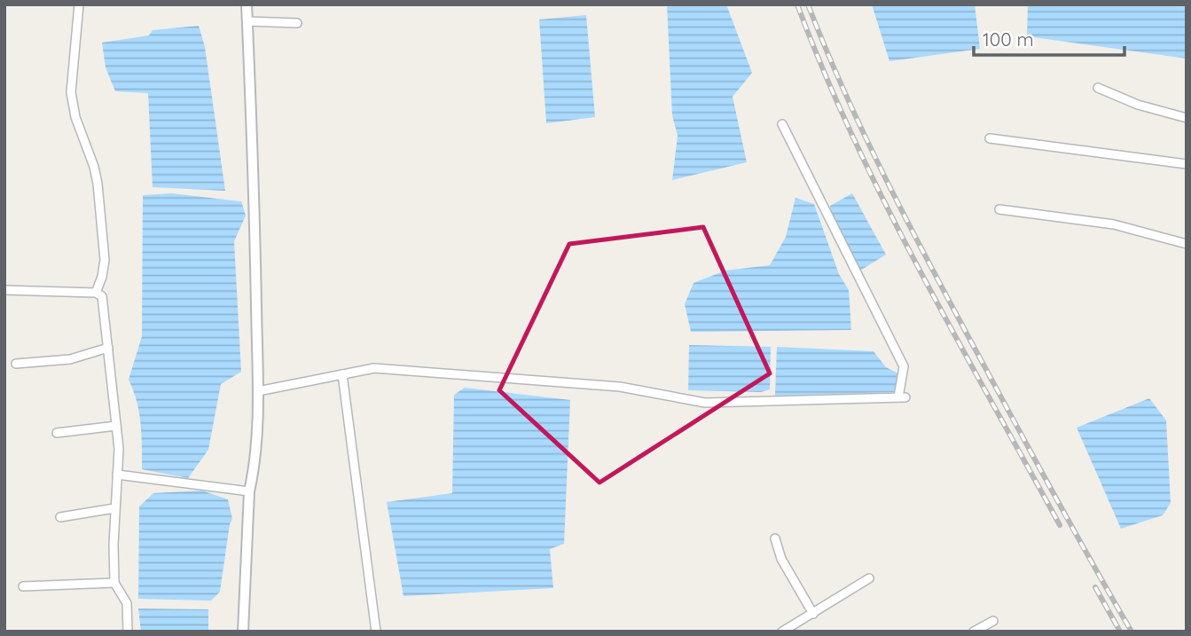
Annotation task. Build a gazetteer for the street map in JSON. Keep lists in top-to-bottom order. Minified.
{"scale_bar":"100 m"}
